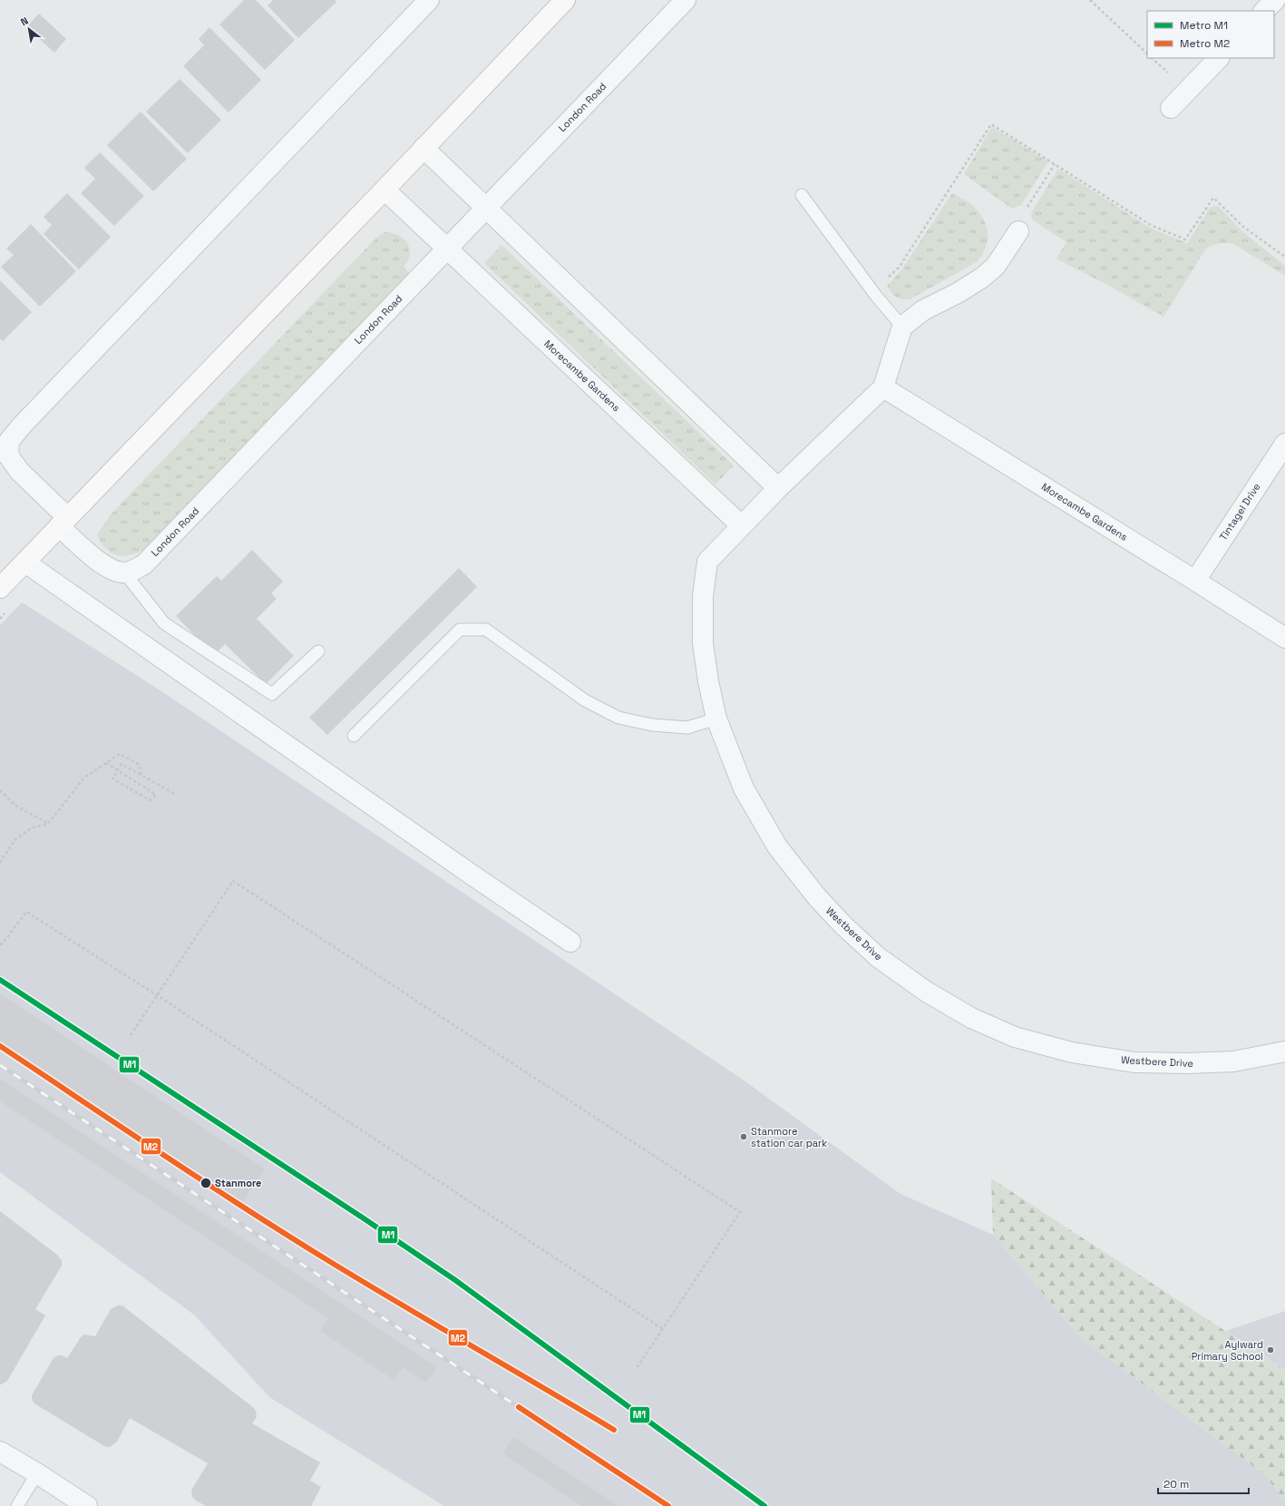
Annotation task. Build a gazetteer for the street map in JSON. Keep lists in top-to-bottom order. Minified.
{"streets":{"street":["London Road","Morecambe Gardens","Tintagel Drive","Westbere Drive"]},"crossings":[["London Road","Morecambe Gardens"],["Morecambe Gardens","Tintagel Drive"],["Morecambe Gardens","Westbere Drive"]],"places":["Stanmore station car park","Stanmore","Aylward Primary School"],"lines":["metro line M1","metro line M2"],"legend":["Metro M1","Metro M2"],"scale_bar":"20 m","north":"top left"}
